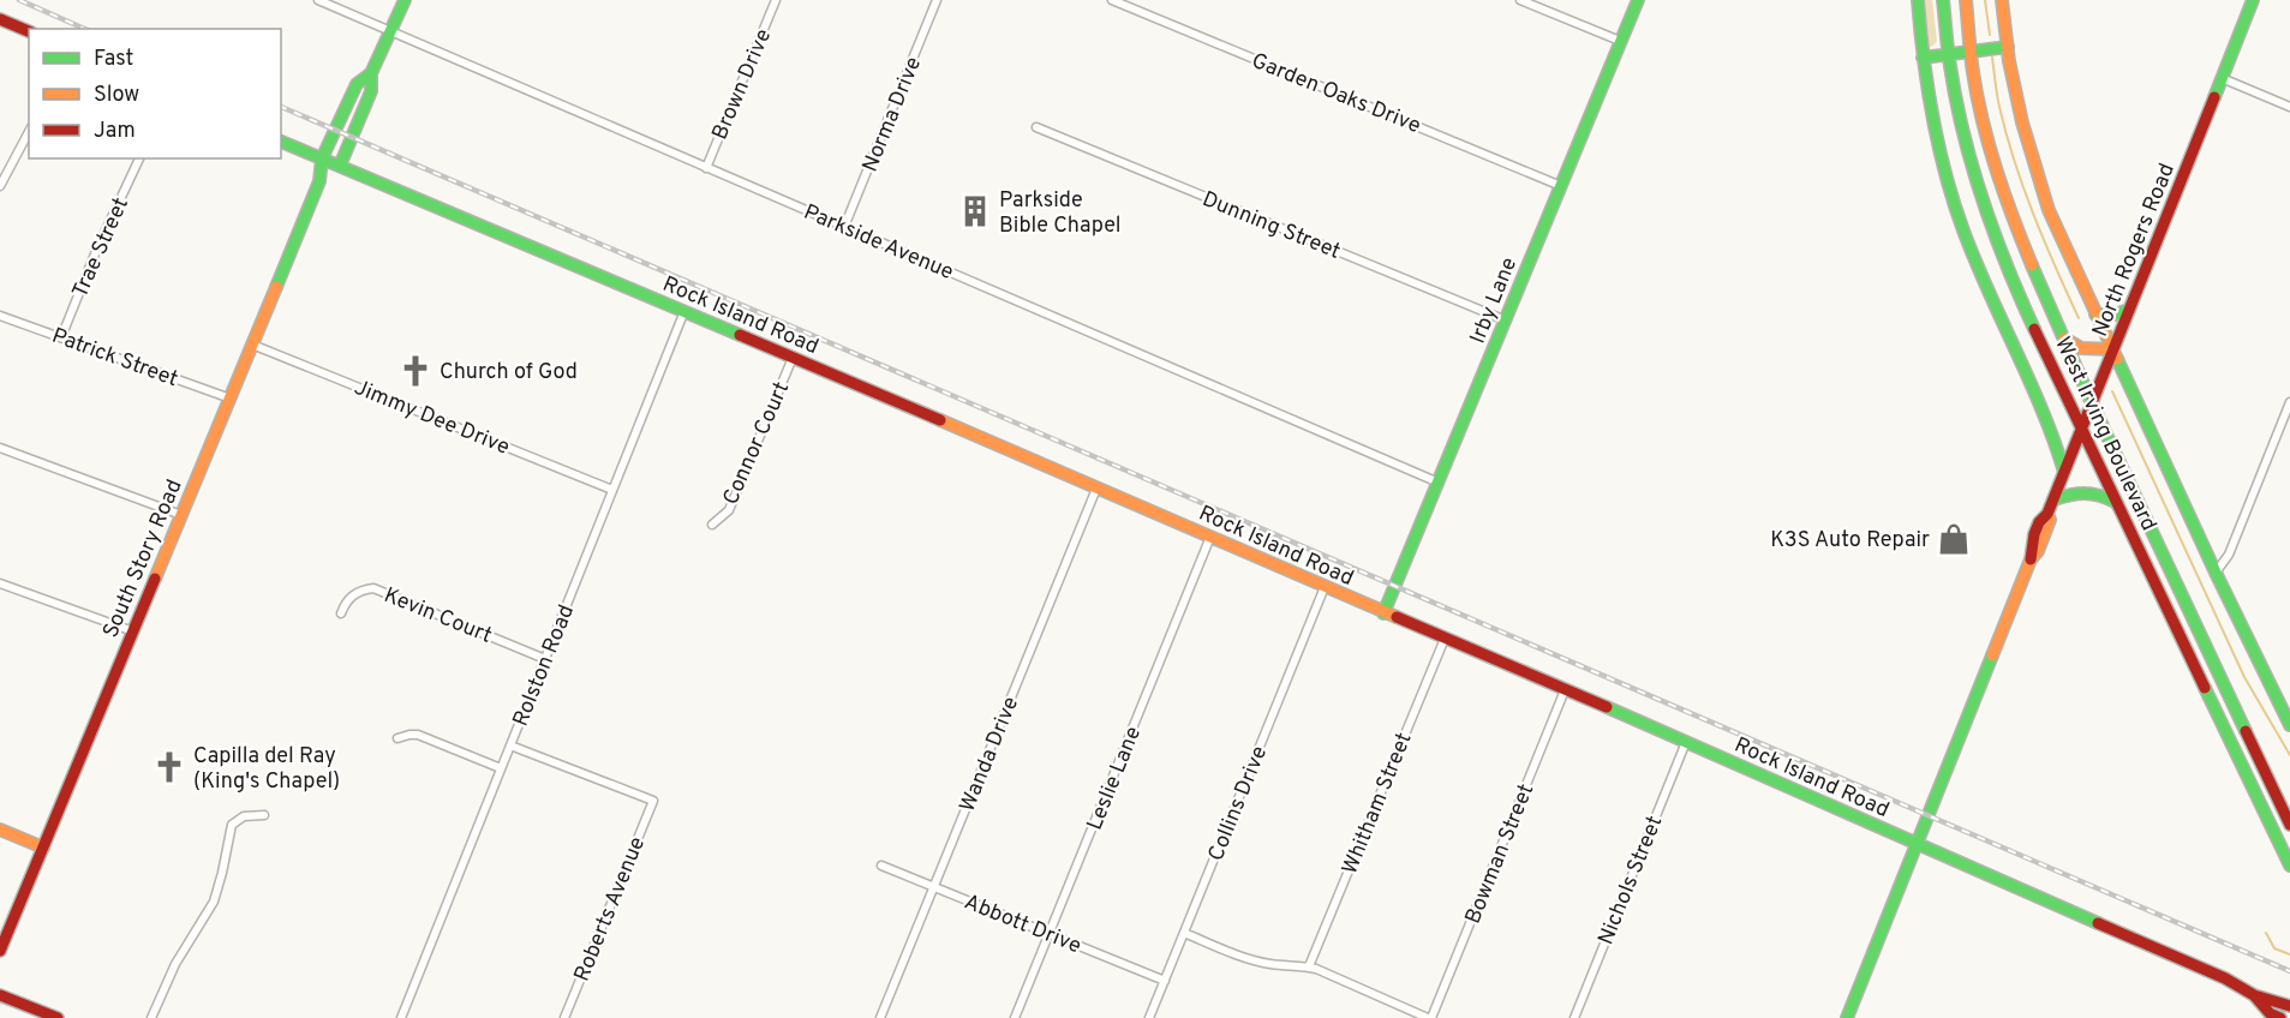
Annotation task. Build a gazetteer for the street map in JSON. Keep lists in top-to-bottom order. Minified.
{"streets":{"main road":["North Rogers Road","Irby Lane","Rock Island Road","West Irving Boulevard","South Story Road"],"street":["Brown Drive","Garden Oaks Drive","Norma Drive","Dunning Street","Parkside Avenue","Trae Street","Patrick Street","Jimmy Dee Drive","Connor Court","Kevin Court","Rolston Road","Wanda Drive","Leslie Lane","Collins Drive","Whitham Street","Bowman Street","Nichols Street","Roberts Avenue","Abbott Drive"]},"crossings":[["Brown Drive","Parkside Avenue"],["Garden Oaks Drive","Irby Lane"],["Norma Drive","Parkside Avenue"],["Dunning Street","Irby Lane"],["Parkside Avenue","Irby Lane"],["Trae Street","Patrick Street"],["North Rogers Road","Rock Island Road"],["North Rogers Road","West Irving Boulevard"],["Irby Lane","Rock Island Road"],["Rock Island Road","Connor Court"],["Rock Island Road","South Story Road"],["Rock Island Road","Rolston Road"],["Rock Island Road","Wanda Drive"],["Rock Island Road","Leslie Lane"],["Rock Island Road","Collins Drive"],["Rock Island Road","Whitham Street"],["Rock Island Road","Bowman Street"],["Rock Island Road","Nichols Street"],["Patrick Street","South Story Road"],["Jimmy Dee Drive","South Story Road"],["Jimmy Dee Drive","Rolston Road"],["Kevin Court","Rolston Road"],["Rolston Road","Roberts Avenue"],["Wanda Drive","Abbott Drive"],["Leslie Lane","Abbott Drive"],["Collins Drive","Abbott Drive"]],"places":{"building":["Parkside Bible Chapel"],"church":["Church of God","Capilla del Ray (King's Chapel)"],"shop":["K3S Auto Repair"]},"legend":["Fast","Slow","Jam"]}
